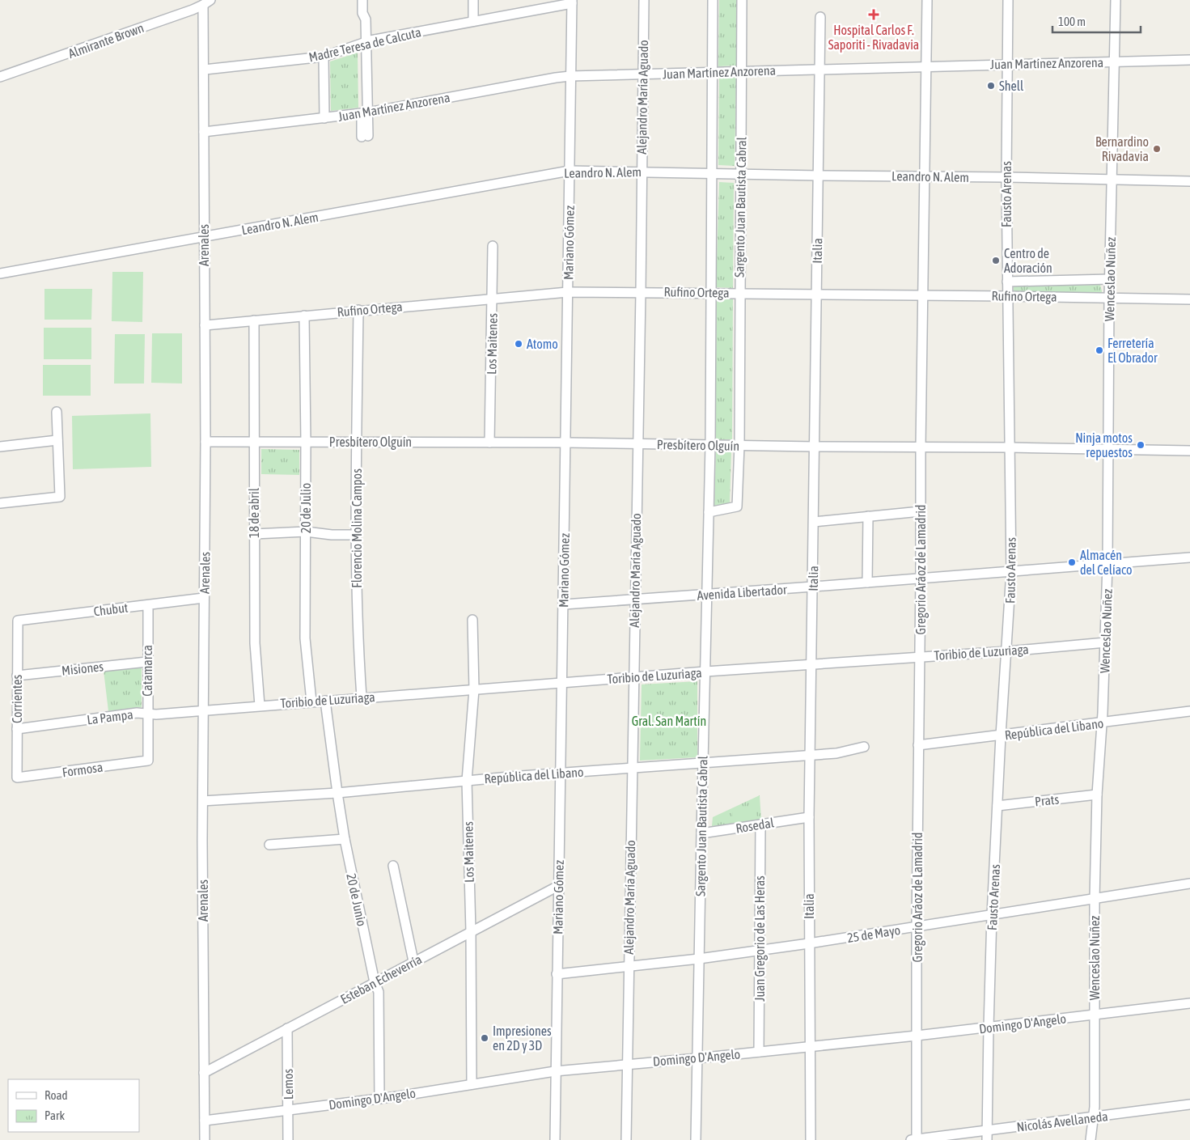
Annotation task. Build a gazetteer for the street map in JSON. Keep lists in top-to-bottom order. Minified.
{"streets":{"street":["Almirante Brown","Madre Teresa de Calcuta","Juan Martínez Anzorena","Alejandro María Aguado","Leandro N. Alem","Fausto Arenas","Sargento Juan Bautista Cabral","Mariano Gómez","Arenales","Italia","Wenceslao Nuñez","Rufino Ortega","Los Maitenes","Presbítero Olguín","20 de Julio","18 de abril","Florencio Molina Campos","Gregorio Aráoz de Lamadrid","Avenida Libertador","Chubut","Toribio de Luzuriaga","Misiones","Catamarca","Corrientes","La Pampa","República del Libano","Formosa","Prats","Rosedal","20 de Junio","25 de Mayo","Juan Gregorio de Las Heras","Esteban Echeverría","Domingo D'Angelo","Lemos","Nicolás Avellaneda"]},"crossings":[["Almirante Brown","Arenales"],["Madre Teresa de Calcuta","Mariano Gómez"],["Madre Teresa de Calcuta","Arenales"],["Juan Martínez Anzorena","Alejandro María Aguado"],["Juan Martínez Anzorena","Fausto Arenas"],["Juan Martínez Anzorena","Sargento Juan Bautista Cabral"],["Juan Martínez Anzorena","Mariano Gómez"],["Juan Martínez Anzorena","Arenales"],["Juan Martínez Anzorena","Italia"],["Juan Martínez Anzorena","Wenceslao Nuñez"],["Juan Martínez Anzorena","Gregorio Aráoz de Lamadrid"],["Alejandro María Aguado","Leandro N. Alem"],["Alejandro María Aguado","Rufino Ortega"],["Alejandro María Aguado","Presbítero Olguín"],["Alejandro María Aguado","Avenida Libertador"],["Alejandro María Aguado","Toribio de Luzuriaga"],["Alejandro María Aguado","República del Libano"],["Alejandro María Aguado","25 de Mayo"],["Alejandro María Aguado","Domingo D'Angelo"],["Leandro N. Alem","Fausto Arenas"],["Leandro N. Alem","Sargento Juan Bautista Cabral"],["Leandro N. Alem","Mariano Gómez"],["Leandro N. Alem","Arenales"],["Leandro N. Alem","Italia"],["Leandro N. Alem","Wenceslao Nuñez"],["Leandro N. Alem","Gregorio Aráoz de Lamadrid"],["Fausto Arenas","Rufino Ortega"],["Fausto Arenas","Presbítero Olguín"],["Fausto Arenas","Avenida Libertador"],["Fausto Arenas","Toribio de Luzuriaga"],["Fausto Arenas","República del Libano"],["Fausto Arenas","Prats"],["Fausto Arenas","25 de Mayo"],["Fausto Arenas","Domingo D'Angelo"],["Fausto Arenas","Nicolás Avellaneda"],["Sargento Juan Bautista Cabral","Rufino Ortega"],["Sargento Juan Bautista Cabral","Presbítero Olguín"],["Sargento Juan Bautista Cabral","Avenida Libertador"],["Sargento Juan Bautista Cabral","Toribio de Luzuriaga"],["Sargento Juan Bautista Cabral","República del Libano"],["Sargento Juan Bautista Cabral","Rosedal"],["Sargento Juan Bautista Cabral","25 de Mayo"],["Sargento Juan Bautista Cabral","Domingo D'Angelo"],["Mariano Gómez","Rufino Ortega"],["Mariano Gómez","Presbítero Olguín"],["Mariano Gómez","Avenida Libertador"],["Mariano Gómez","Toribio de Luzuriaga"],["Mariano Gómez","República del Libano"],["Mariano Gómez","25 de Mayo"],["Mariano Gómez","Esteban Echeverría"],["Mariano Gómez","Domingo D'Angelo"],["Arenales","Rufino Ortega"],["Arenales","Presbítero Olguín"],["Arenales","Chubut"],["Arenales","Toribio de Luzuriaga"],["Arenales","La Pampa"],["Arenales","República del Libano"],["Arenales","Esteban Echeverría"],["Arenales","Domingo D'Angelo"],["Italia","Rufino Ortega"],["Italia","Presbítero Olguín"],["Italia","Avenida Libertador"],["Italia","Toribio de Luzuriaga"],["Italia","República del Libano"],["Italia","Rosedal"],["Italia","25 de Mayo"],["Italia","Domingo D'Angelo"],["Wenceslao Nuñez","Rufino Ortega"],["Wenceslao Nuñez","Presbítero Olguín"],["Wenceslao Nuñez","Avenida Libertador"],["Wenceslao Nuñez","Toribio de Luzuriaga"],["Wenceslao Nuñez","República del Libano"],["Wenceslao Nuñez","Prats"],["Wenceslao Nuñez","25 de Mayo"],["Wenceslao Nuñez","Domingo D'Angelo"],["Wenceslao Nuñez","Nicolás Avellaneda"],["Rufino Ortega","Los Maitenes"],["Rufino Ortega","20 de Julio"],["Rufino Ortega","18 de abril"],["Rufino Ortega","Florencio Molina Campos"],["Rufino Ortega","Gregorio Aráoz de Lamadrid"],["Los Maitenes","Presbítero Olguín"],["Los Maitenes","Toribio de Luzuriaga"],["Los Maitenes","República del Libano"],["Los Maitenes","Esteban Echeverría"],["Los Maitenes","Domingo D'Angelo"],["Presbítero Olguín","20 de Julio"],["Presbítero Olguín","18 de abril"],["Presbítero Olguín","Florencio Molina Campos"],["Presbítero Olguín","Gregorio Aráoz de Lamadrid"],["20 de Julio","Toribio de Luzuriaga"],["18 de abril","Toribio de Luzuriaga"],["Florencio Molina Campos","Toribio de Luzuriaga"],["Gregorio Aráoz de Lamadrid","Avenida Libertador"],["Gregorio Aráoz de Lamadrid","Toribio de Luzuriaga"],["Gregorio Aráoz de Lamadrid","República del Libano"],["Gregorio Aráoz de Lamadrid","25 de Mayo"],["Gregorio Aráoz de Lamadrid","Domingo D'Angelo"],["Gregorio Aráoz de Lamadrid","Nicolás Avellaneda"],["Chubut","Catamarca"],["Chubut","Corrientes"],["Toribio de Luzuriaga","La Pampa"],["Toribio de Luzuriaga","20 de Junio"],["Misiones","Catamarca"],["Misiones","Corrientes"],["Catamarca","La Pampa"],["Catamarca","Formosa"],["Corrientes","La Pampa"],["Corrientes","Formosa"],["República del Libano","20 de Junio"],["Rosedal","Juan Gregorio de Las Heras"],["20 de Junio","Esteban Echeverría"],["20 de Junio","Domingo D'Angelo"],["25 de Mayo","Juan Gregorio de Las Heras"],["Juan Gregorio de Las Heras","Domingo D'Angelo"],["Esteban Echeverría","Lemos"],["Domingo D'Angelo","Lemos"]],"parks":["Gral. San Martín"],"places":{"health":["Hospital Carlos F. Saporiti - Rivadavia"],"other":["Shell","Bernardino Rivadavia","Centro de Adoración","Atomo","Ferretería El Obrador","Ninja motos repuestos","Almacén del Celíaco","Impresiones en 2D y 3D"]},"legend":["Road","Park"],"scale_bar":"100 m"}
